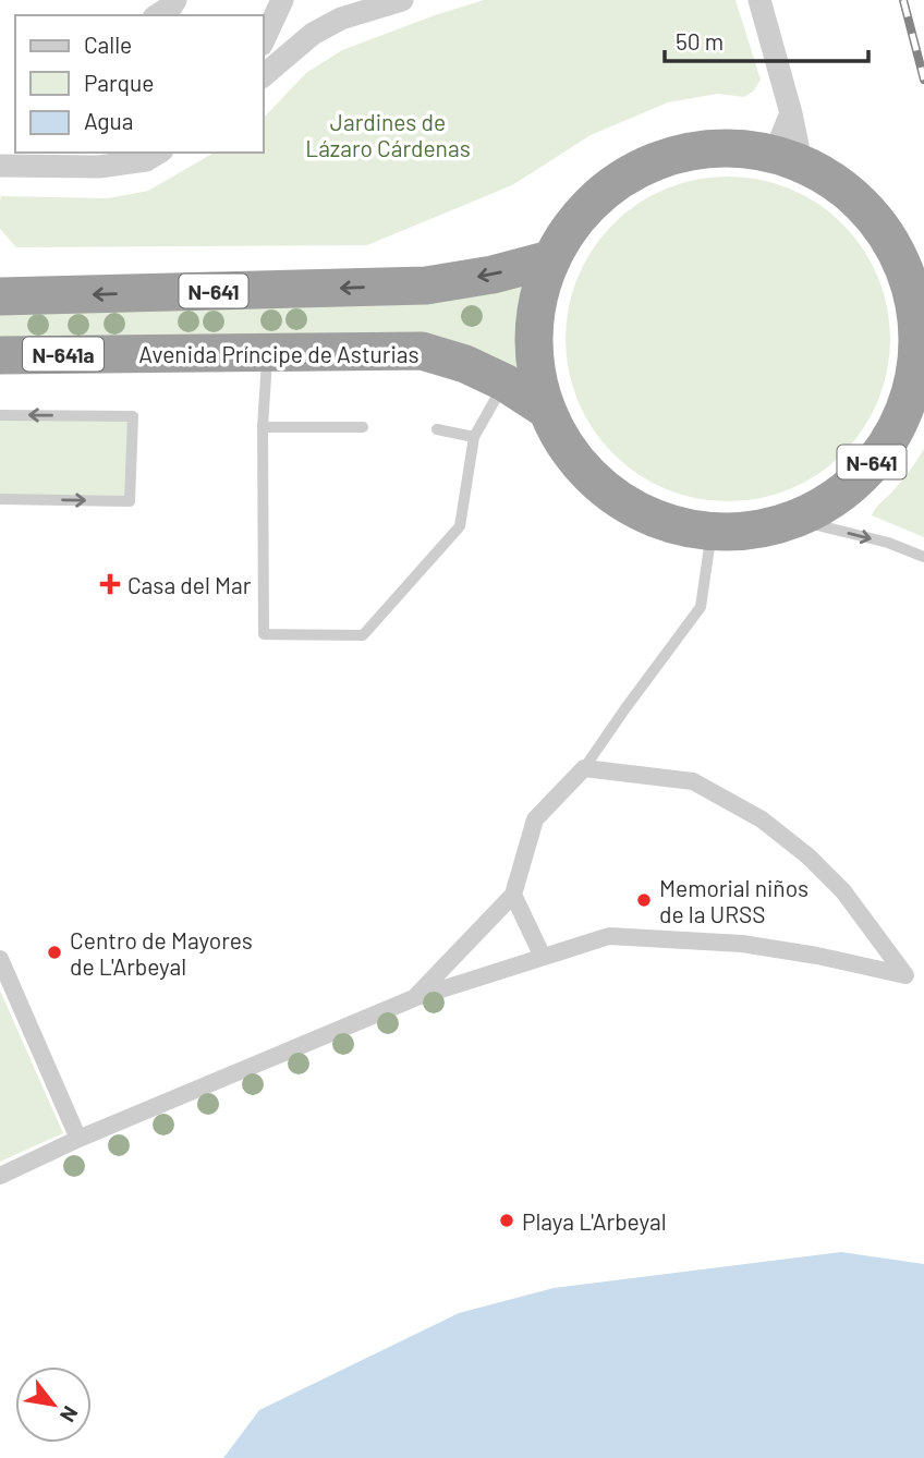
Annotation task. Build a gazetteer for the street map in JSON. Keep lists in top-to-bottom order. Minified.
{"streets":{"highway":["N-641","Avenida Príncipe de Asturias","N-641a"]},"crossings":[["N-641","Avenida Príncipe de Asturias"]],"parks":["Jardines de Lázaro Cárdenas"],"places":{"health":["Casa del Mar"],"other":["Memorial niños de la URSS","Centro de Mayores de L'Arbeyal","Playa L'Arbeyal"]},"legend":["Calle","Parque","Agua"],"scale_bar":"50 m","north":"bottom right"}
